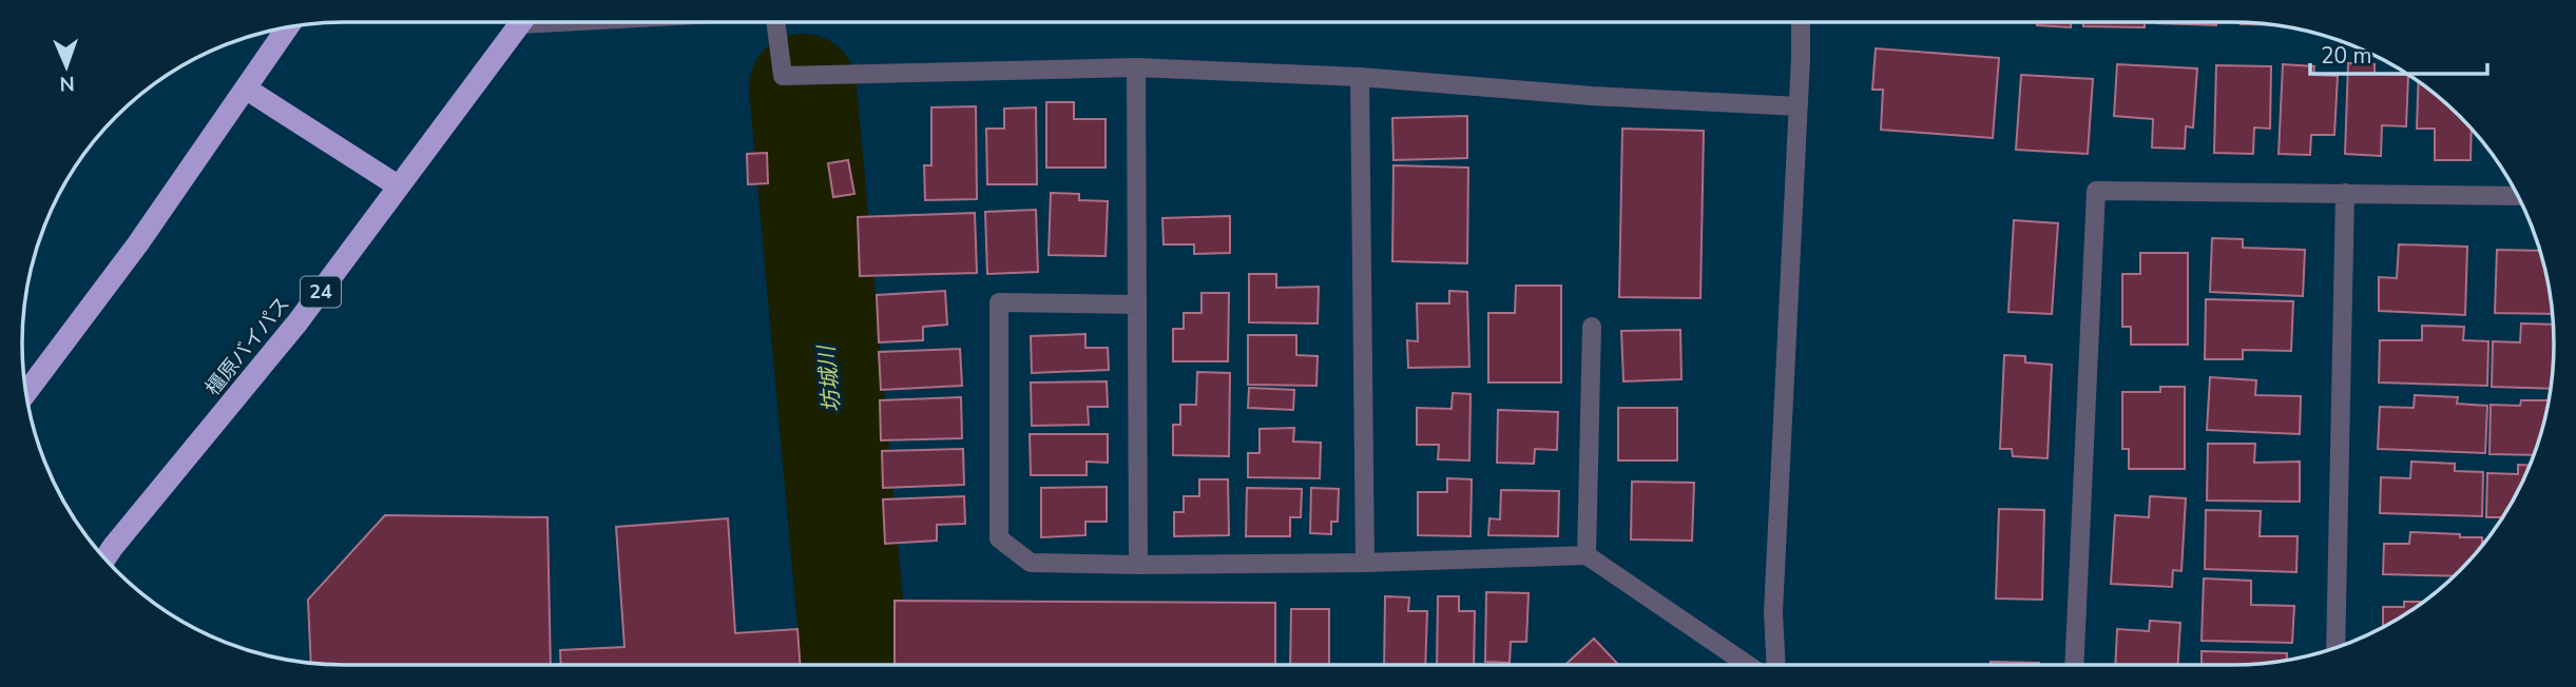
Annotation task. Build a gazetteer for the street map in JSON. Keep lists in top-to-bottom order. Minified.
{"streets":{"highway":["24","橿原バイパス"]},"water":["坊城川"],"scale_bar":"20 m","north":"bottom"}
